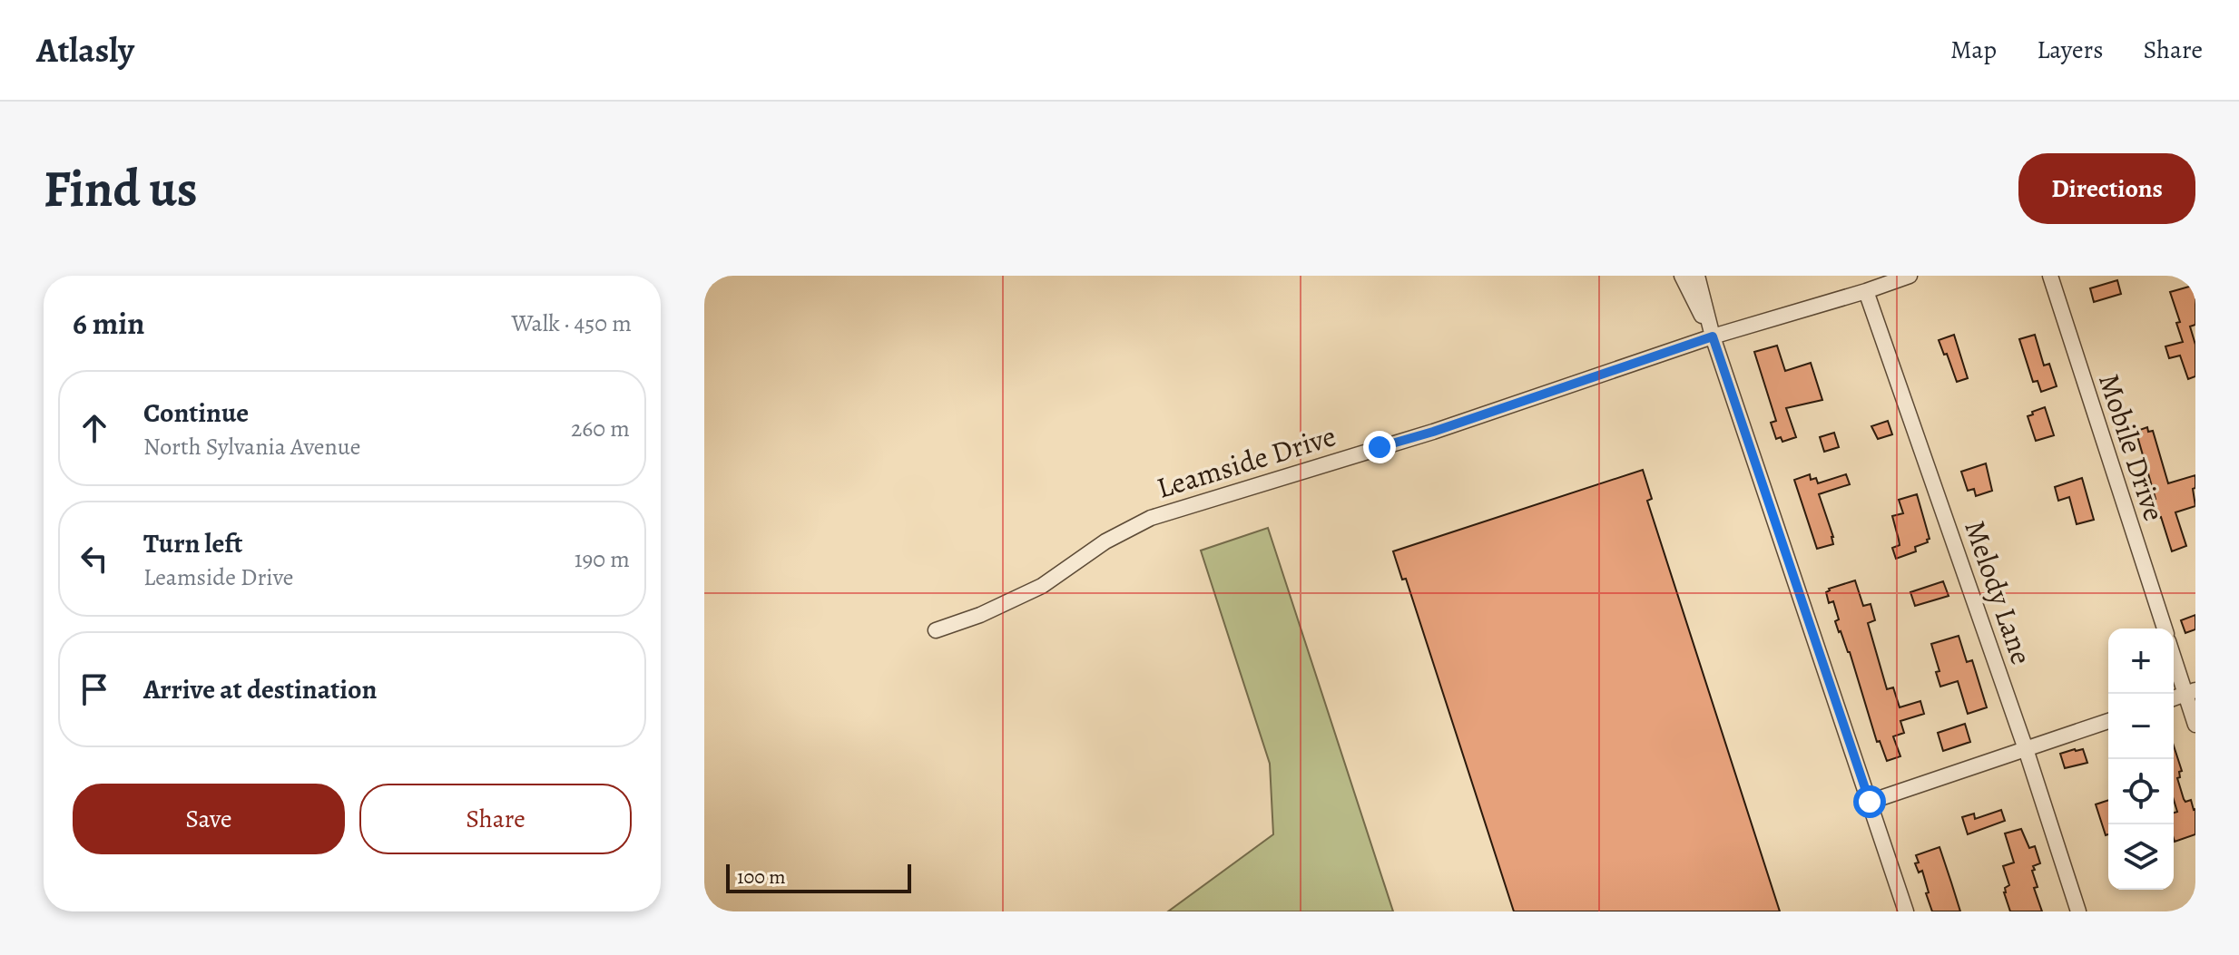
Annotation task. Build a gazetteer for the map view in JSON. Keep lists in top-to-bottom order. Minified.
{"streets":{"street":["Mobile Drive","Leamside Drive","Melody Lane"]},"crossings":[["Leamside Drive","Melody Lane"]],"scale_bar":"100 m","page":{"header":"Atlasly","nav":["Map","Layers","Share"],"buttons":["Directions",["Save","Share"]],"title":"Find us","heading":["6 min","Walk · 450 m"],"list":[["Continue","North Sylvania Avenue","260 m"],["Turn left","Leamside Drive","190 m"],"Arrive at destination"],"map_buttons":["+","−"],"scale":"100 m"}}
